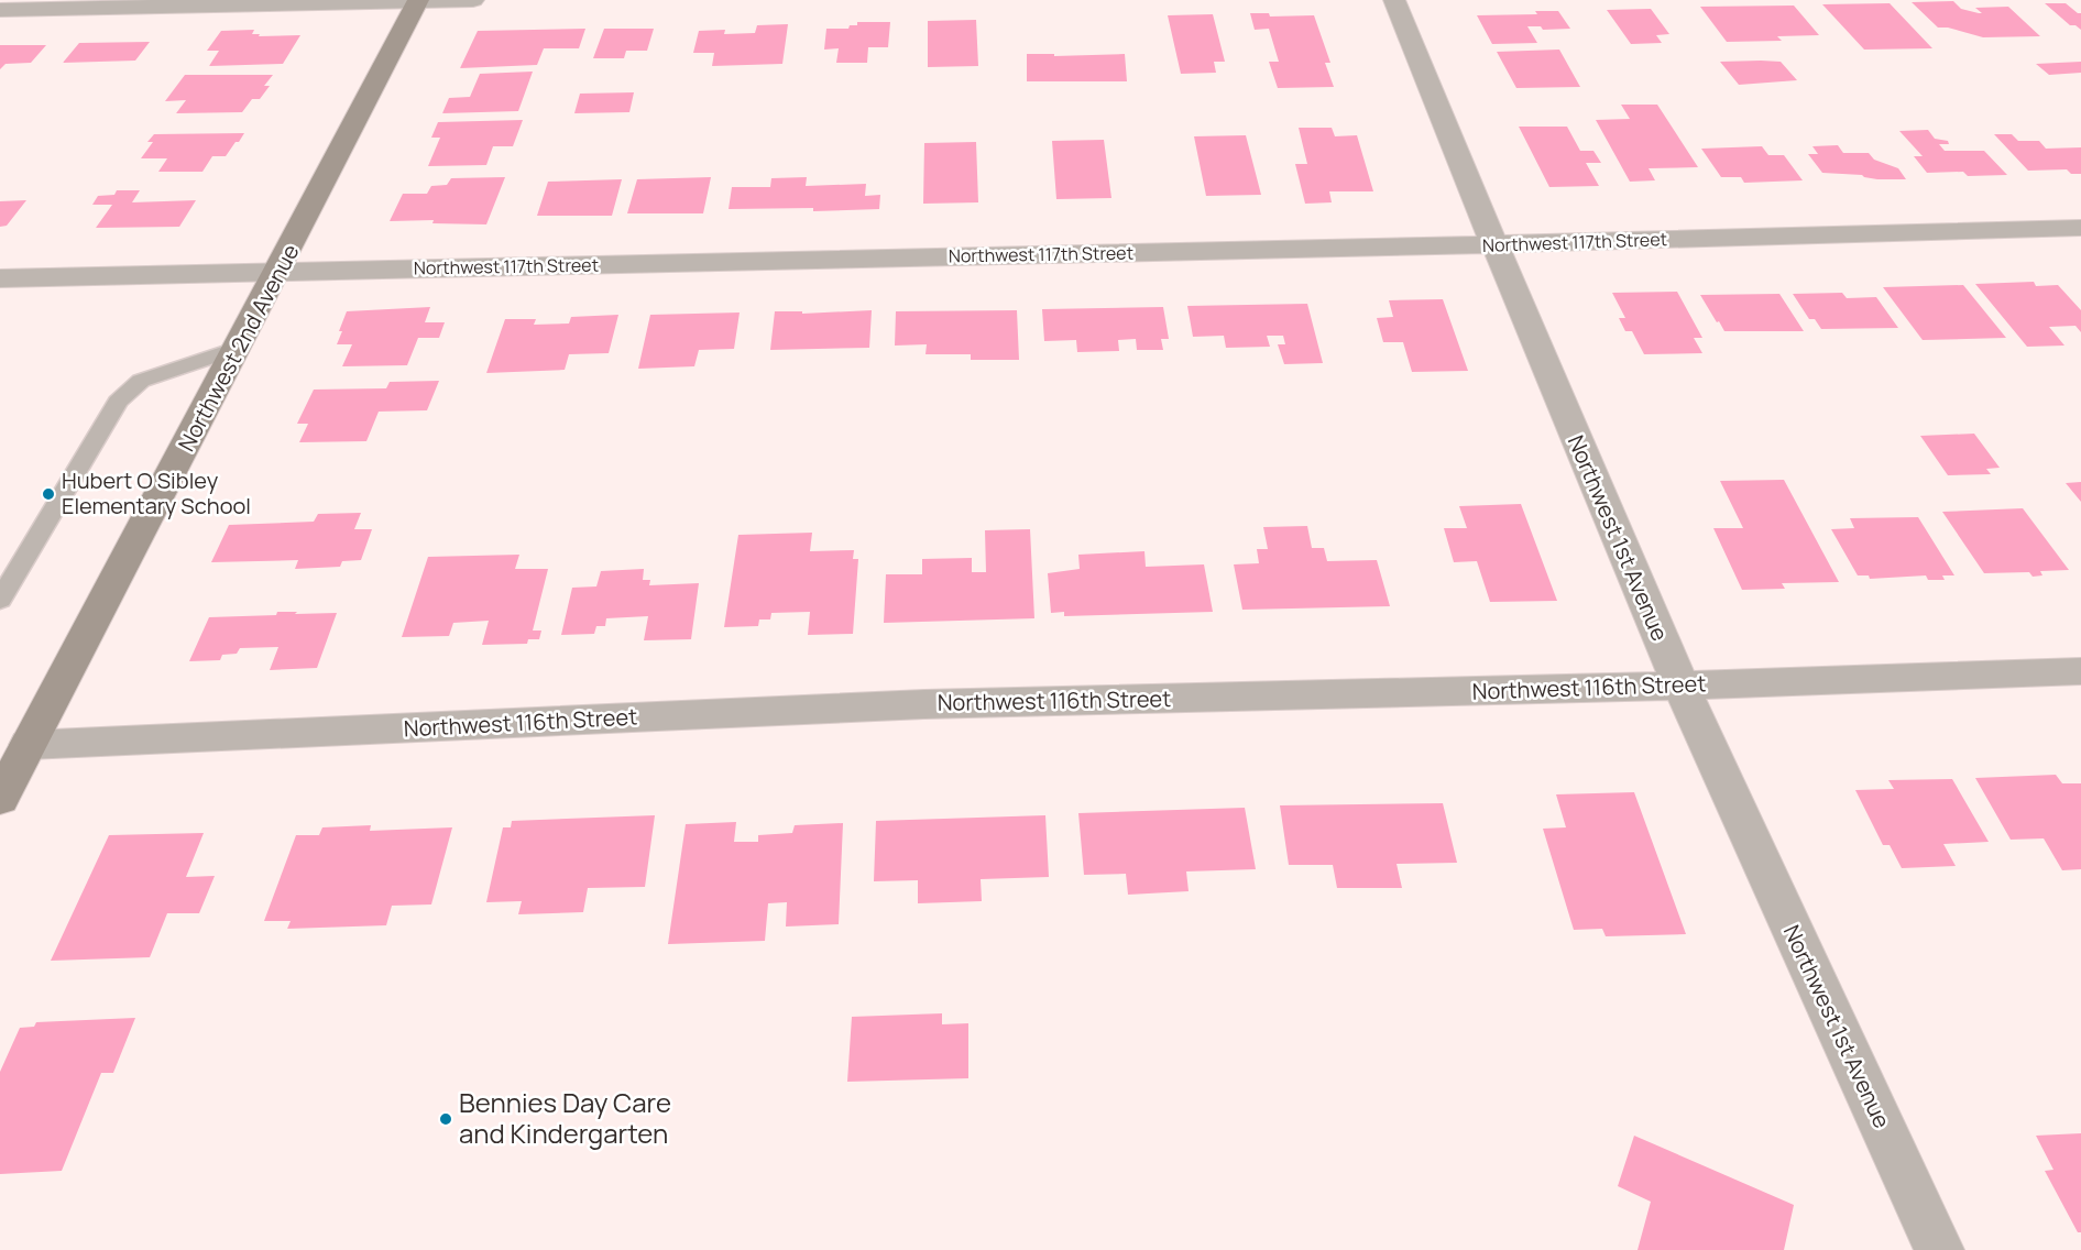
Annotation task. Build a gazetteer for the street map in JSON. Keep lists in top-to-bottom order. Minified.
{"streets":{"street":["Northwest 117th Street","Northwest 2nd Avenue","Northwest 1st Avenue","Northwest 116th Street"]},"crossings":[["Northwest 117th Street","Northwest 2nd Avenue"],["Northwest 117th Street","Northwest 1st Avenue"],["Northwest 2nd Avenue","Northwest 116th Street"],["Northwest 1st Avenue","Northwest 116th Street"]],"places":["Hubert O Sibley Elementary School","Bennies Day Care and Kindergarten"]}
